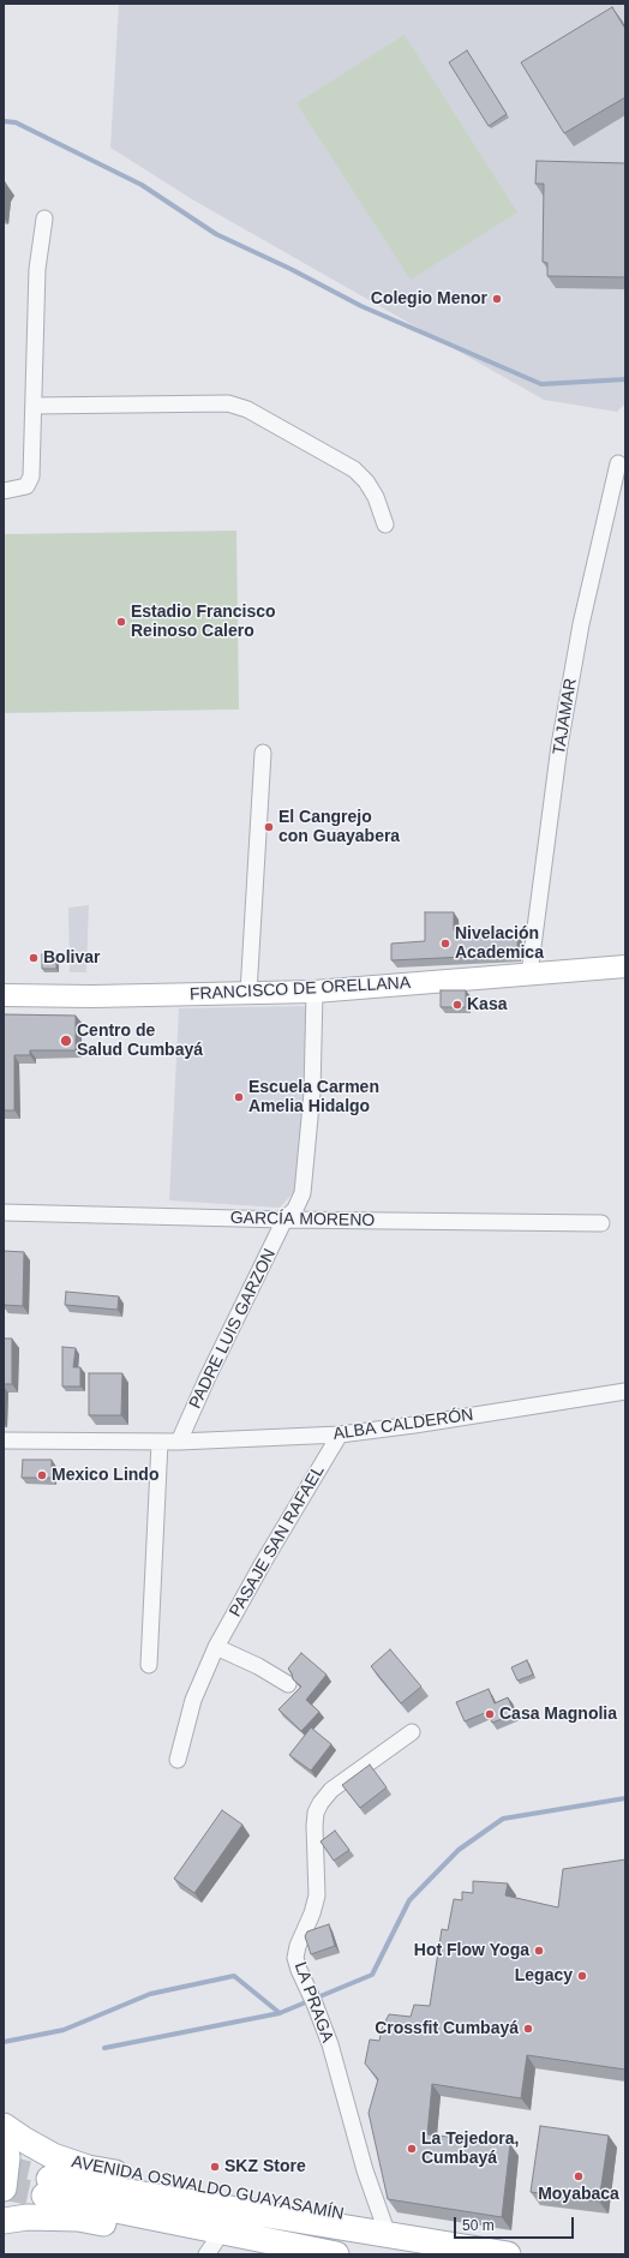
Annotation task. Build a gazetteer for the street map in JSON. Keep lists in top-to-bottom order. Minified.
{"streets":{"main road":["AVENIDA OSWALDO GUAYASAMÍN"],"street":["TAJAMAR","FRANCISCO DE ORELLANA","GARCÍA MORENO","PADRE LUIS GARZON","ALBA CALDERÓN","PASAJE SAN RAFAEL","LA PRAGA"]},"crossings":[["TAJAMAR","FRANCISCO DE ORELLANA"],["FRANCISCO DE ORELLANA","PADRE LUIS GARZON"],["GARCÍA MORENO","PADRE LUIS GARZON"],["PADRE LUIS GARZON","ALBA CALDERÓN"],["ALBA CALDERÓN","PASAJE SAN RAFAEL"],["LA PRAGA","AVENIDA OSWALDO GUAYASAMÍN"]],"places":["Colegio Menor","Estadio Francisco Reinoso Calero","El Cangrejo con Guayabera","Nivelación Academica","Bolivar","Kasa","Centro de Salud Cumbayá","Escuela Carmen Amelia Hidalgo","Mexico Lindo","Casa Magnolia","Hot Flow Yoga","Legacy","Crossfit Cumbayá","La Tejedora, Cumbayá","SKZ Store","Moyabaca"],"scale_bar":"50 m"}
